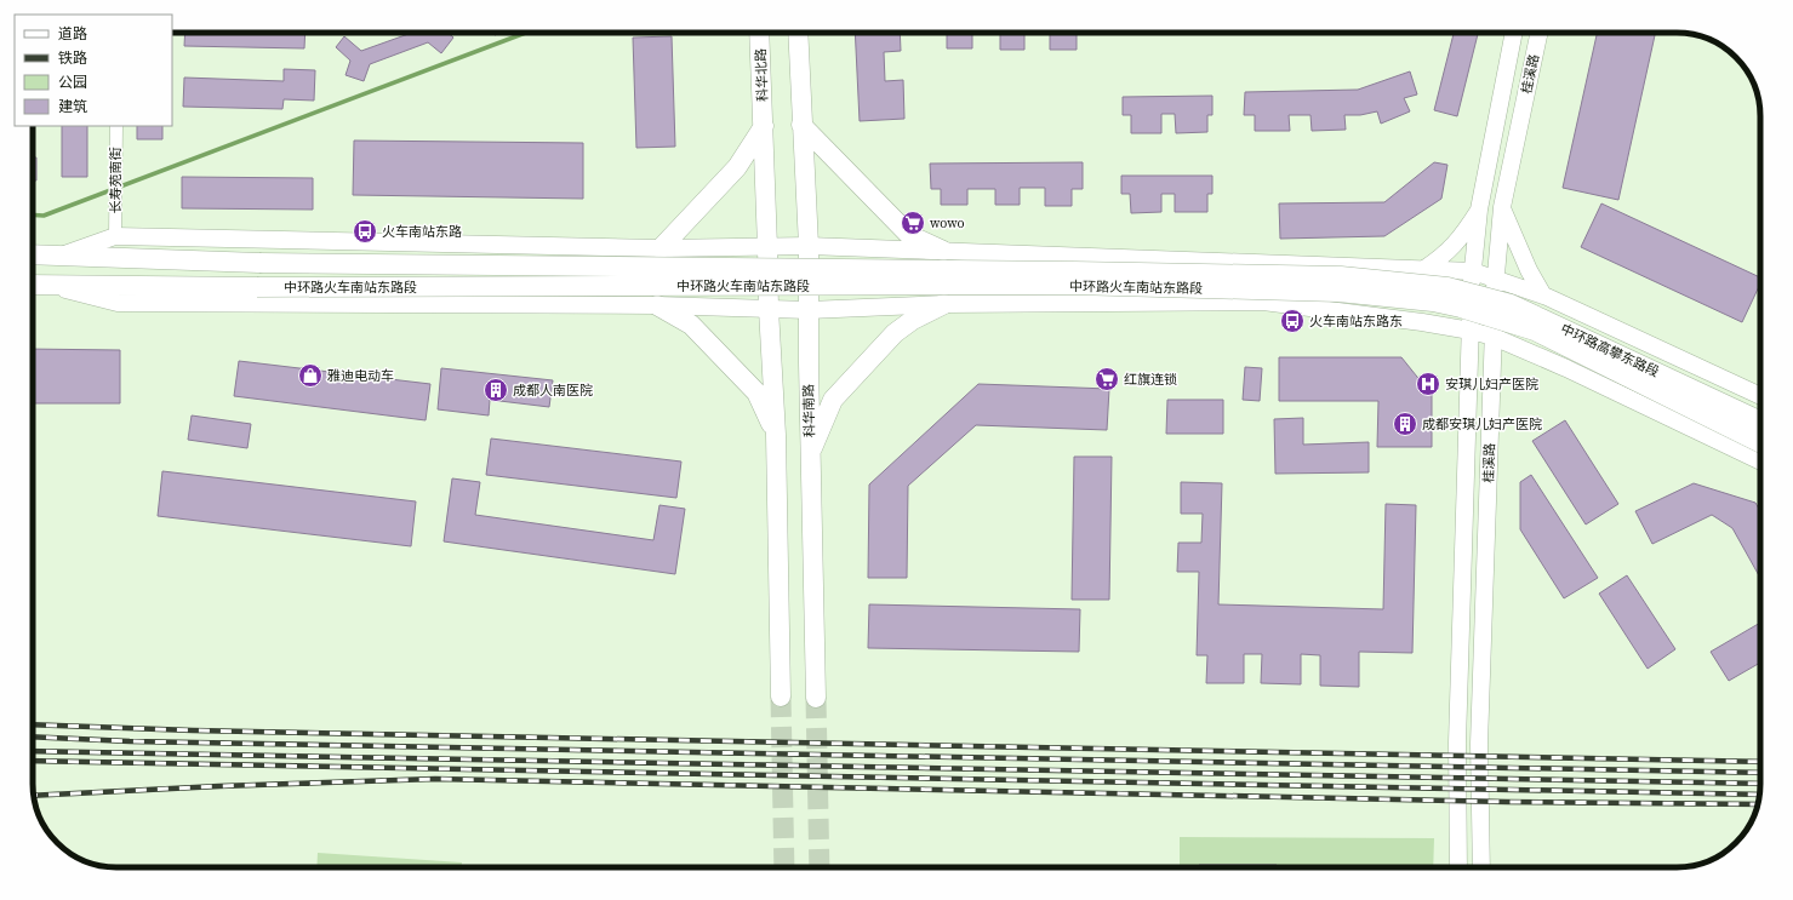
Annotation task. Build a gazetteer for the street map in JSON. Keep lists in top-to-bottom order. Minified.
{"streets":{"main road":["桂溪路","科华北路","中环路火车南站东路段","中环路高攀东路段","科华南路"],"street":["长寿苑南街"]},"crossings":[["中环路火车南站东路段","中环路高攀东路段"]],"places":{"supermarket":["wowo","红旗连锁"],"bus stop":["火车南站东路","火车南站东路东"],"shop":["雅迪电动车"],"hospital":["安琪儿妇产医院"],"building":["成都人南医院","成都安琪儿妇产医院"]},"legend":["道路","铁路","公园","建筑"]}
